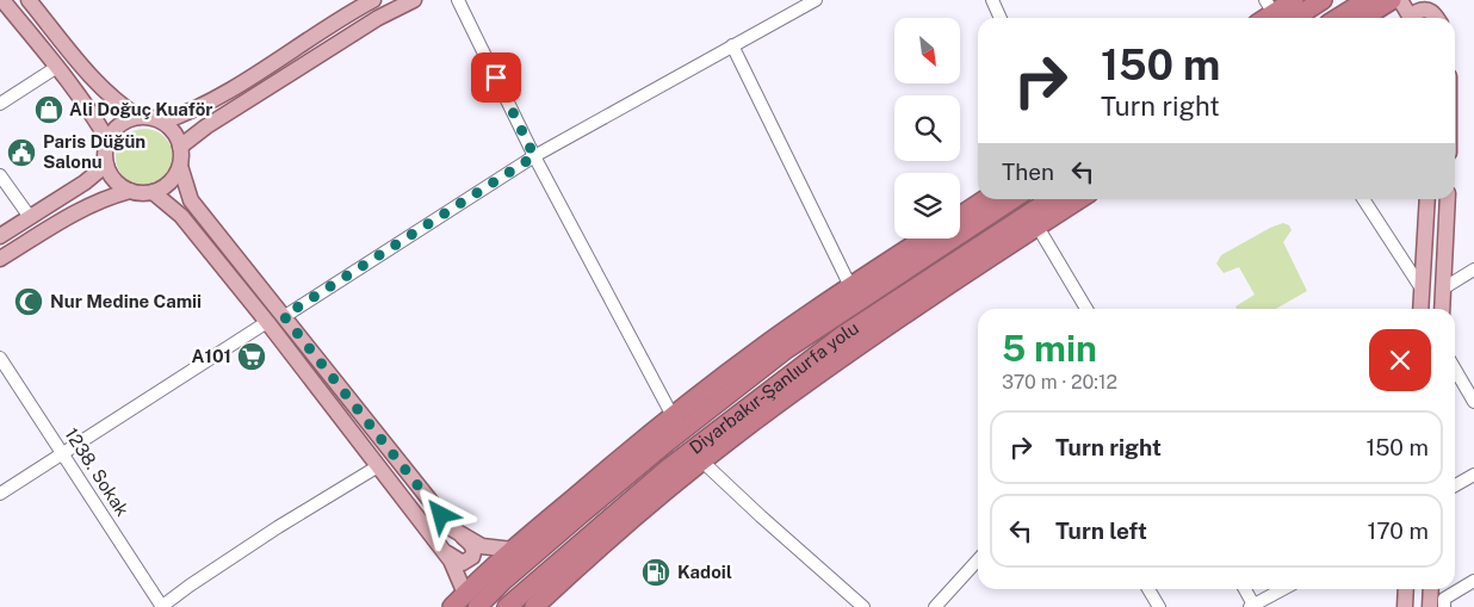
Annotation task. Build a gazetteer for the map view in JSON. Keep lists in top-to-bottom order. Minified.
{"streets":{"highway":["Diyarbakır-Şanlıurfa yolu"],"street":["1238. Sokak"]},"places":{"shop":["Ali Doğuç Kuaför"],"public building":["Paris Düğün Salonu"],"mosque":["Nur Medine Camii"],"supermarket":["A101"],"fuel station":["Kadoil"]},"north":"bottom right","page":{"turn":["150 m","Turn right"],"then":"Then","heading":["5 min","370 m · 20:12"],"list":[{"name":"Turn right","value":"150 m"},{"name":"Turn left","value":"170 m"}]}}
